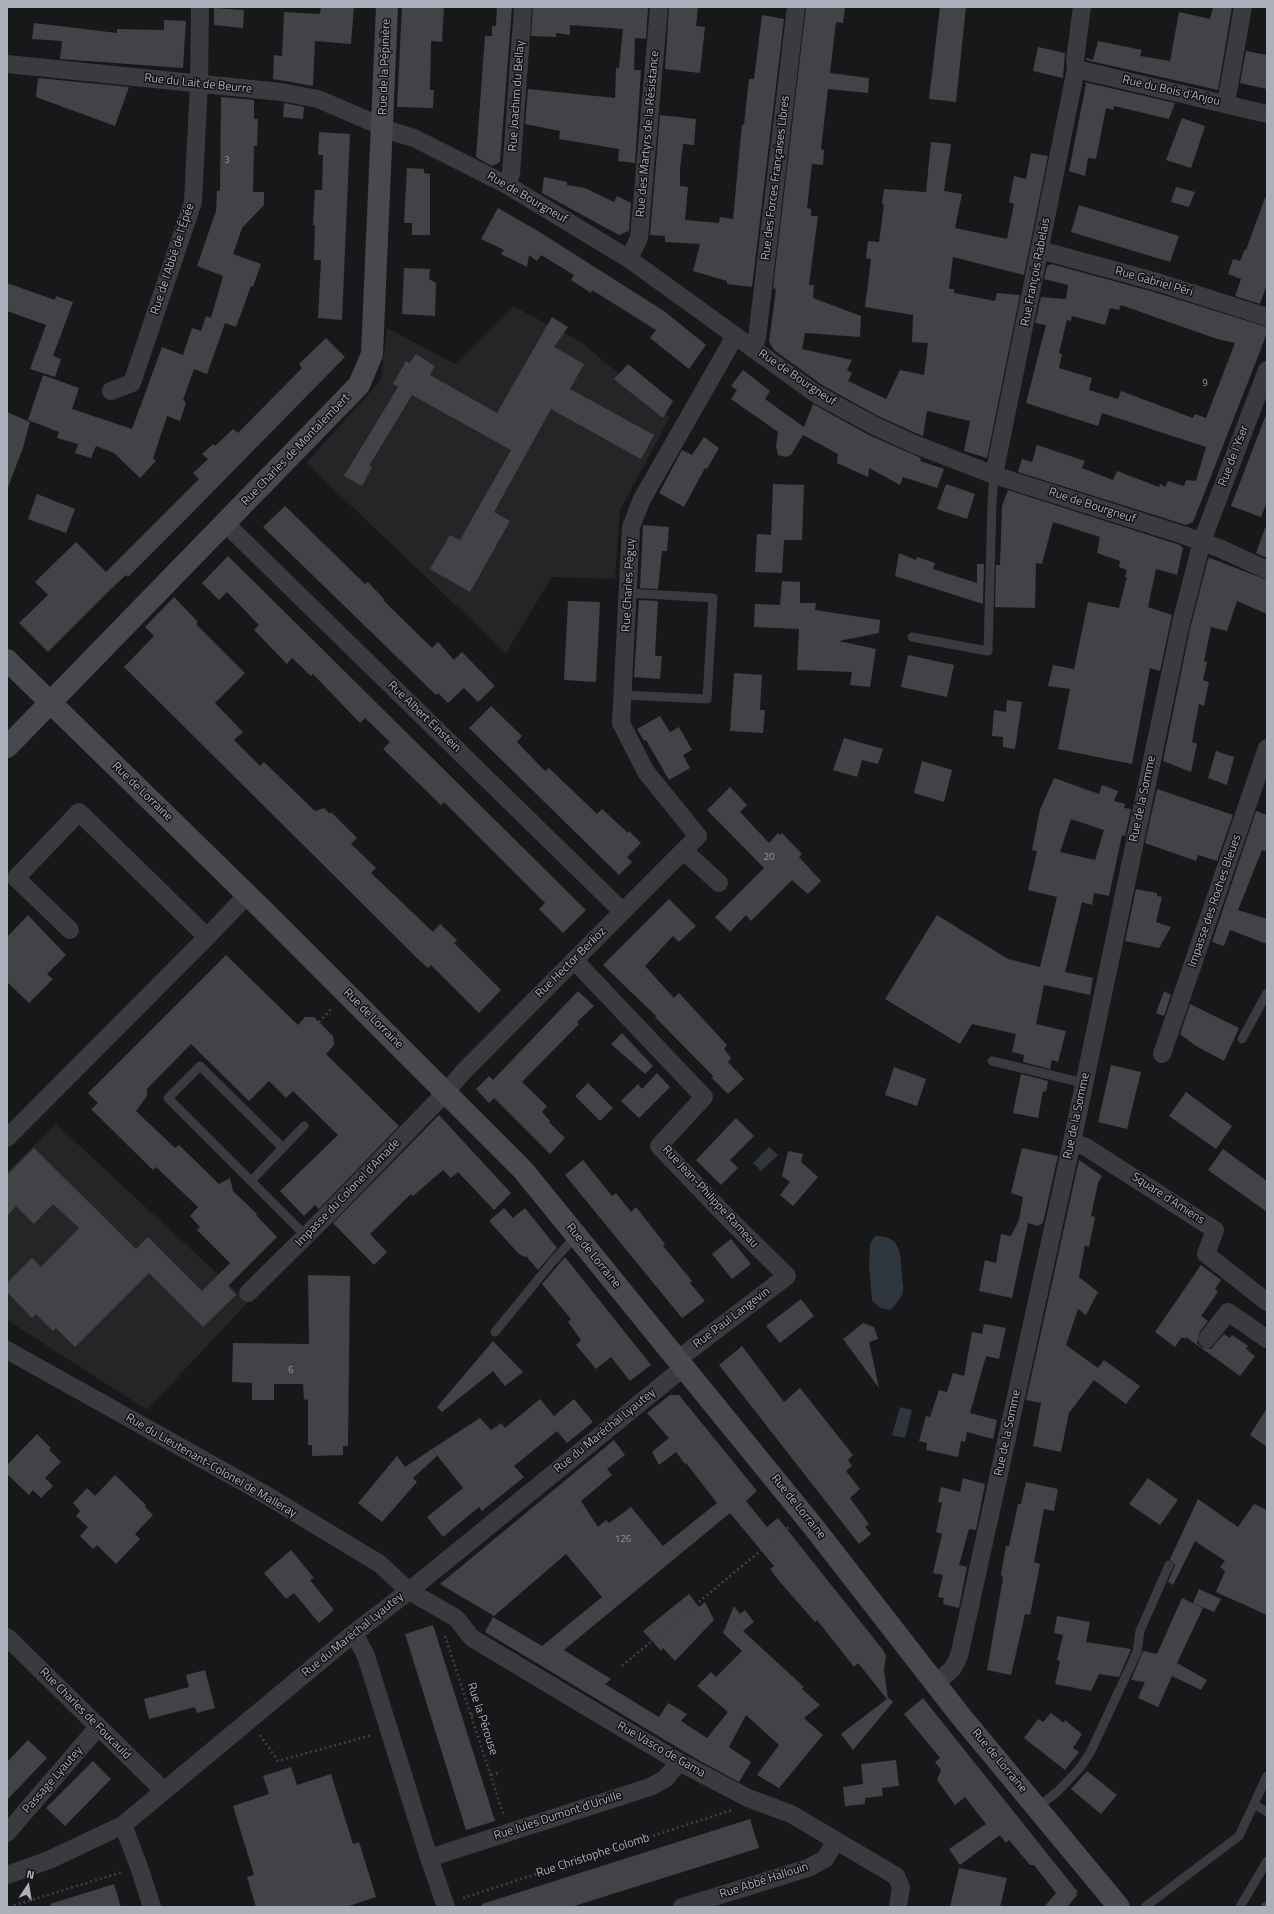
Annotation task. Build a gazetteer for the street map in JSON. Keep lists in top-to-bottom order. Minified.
{"streets":{"main road":["Rue de la Pépinière","Rue Charles de Montalembert","Rue de Lorraine"],"street":["Rue du Lait de Beurre","Rue du Bois d’Anjou","Rue Joachim du Bellay","Rue des Martyrs de la Résistance","Rue des Forces Françaises Libres","Rue de Bourgneuf","Rue de l’Abbé de l’Épée","Rue François Rabelais","Rue Gabriel Péri","Rue de l’Yser","Rue Charles Péguy","Rue Albert Einstein","Rue de la Somme","Impasse des Roches Bleues","Rue Hector Berlioz","Impasse du Colonel d’Amade","Rue Jean-Philippe Rameau","Square d’Amiens","Rue Paul Langevin","Rue du Maréchal Lyautey","Rue du Lieutenant-Colonel de Malleray","Rue Charles de Foucauld","Rue Vasco de Gama","Passage Lyautey","Rue Jules Dumont d'Urville","Rue Abbé Hallouin"],"path":["Rue la Pérouse","Rue Christophe Colomb"]},"crossings":[["Rue de la Pépinière","Rue du Lait de Beurre"],["Rue de la Pépinière","Rue de Bourgneuf"],["Rue de la Pépinière","Rue Charles de Montalembert"],["Rue du Lait de Beurre","Rue de Bourgneuf"],["Rue du Lait de Beurre","Rue de l’Abbé de l’Épée"],["Rue du Lait de Beurre","Rue Charles de Montalembert"],["Rue du Bois d’Anjou","Rue François Rabelais"],["Rue Joachim du Bellay","Rue de Bourgneuf"],["Rue des Martyrs de la Résistance","Rue de Bourgneuf"],["Rue des Forces Françaises Libres","Rue de Bourgneuf"],["Rue de Bourgneuf","Rue François Rabelais"],["Rue de Bourgneuf","Rue Charles de Montalembert"],["Rue de Bourgneuf","Rue de l’Yser"],["Rue de Bourgneuf","Rue Charles Péguy"],["Rue de Bourgneuf","Rue de la Somme"],["Rue François Rabelais","Rue Gabriel Péri"],["Rue Charles de Montalembert","Rue Albert Einstein"],["Rue Charles de Montalembert","Rue de Lorraine"],["Rue de l’Yser","Rue de la Somme"],["Rue Charles Péguy","Rue Hector Berlioz"],["Rue Albert Einstein","Rue Hector Berlioz"],["Rue de Lorraine","Rue de la Somme"],["Rue de Lorraine","Rue Hector Berlioz"],["Rue de Lorraine","Impasse du Colonel d’Amade"],["Rue de Lorraine","Rue Paul Langevin"],["Rue de Lorraine","Rue du Maréchal Lyautey"],["Rue de la Somme","Square d’Amiens"],["Rue Hector Berlioz","Impasse du Colonel d’Amade"],["Rue Hector Berlioz","Rue Jean-Philippe Rameau"],["Rue Jean-Philippe Rameau","Rue Paul Langevin"],["Rue Paul Langevin","Rue du Maréchal Lyautey"],["Rue du Maréchal Lyautey","Rue du Lieutenant-Colonel de Malleray"],["Rue du Maréchal Lyautey","Rue Charles de Foucauld"],["Rue du Maréchal Lyautey","Rue Vasco de Gama"],["Rue du Lieutenant-Colonel de Malleray","Rue Vasco de Gama"],["Rue Charles de Foucauld","Passage Lyautey"],["Rue la Pérouse","Rue Vasco de Gama"],["Rue la Pérouse","Rue Jules Dumont d'Urville"],["Rue Vasco de Gama","Rue Jules Dumont d'Urville"],["Rue Vasco de Gama","Rue Christophe Colomb"],["Rue Vasco de Gama","Rue Abbé Hallouin"]],"house_numbers":["3","9","20","6","126"],"north":"top"}
